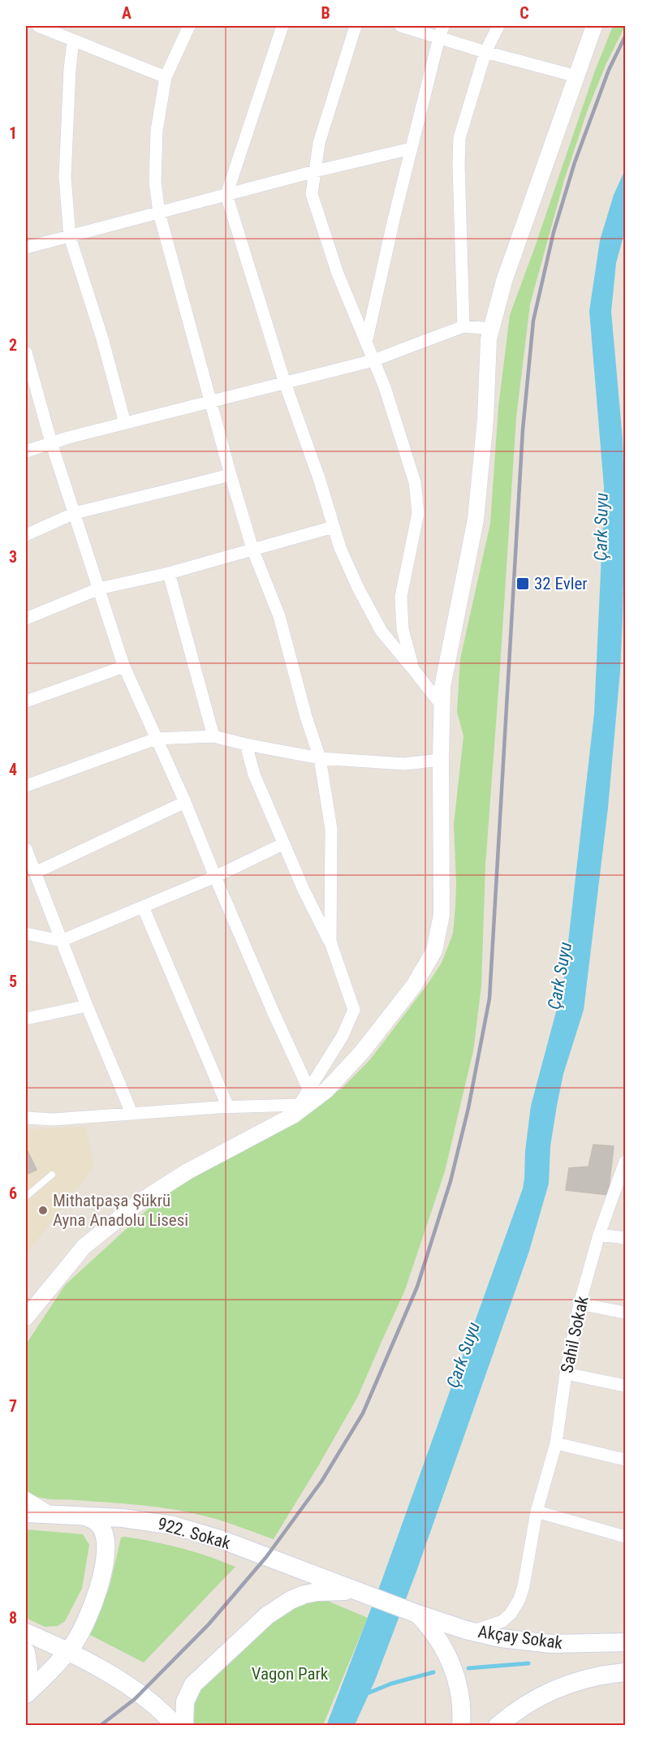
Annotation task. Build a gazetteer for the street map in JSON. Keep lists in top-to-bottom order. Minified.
{"streets":{"main road":["922. Sokak","Akçay Sokak"],"street":["Sahil Sokak"]},"crossings":[["Sahil Sokak","Akçay Sokak"],["922. Sokak","Akçay Sokak"]],"water":["Çark Suyu"],"parks":["Vagon Park"],"places":{"transit":["32 Evler"],"other":["Mithatpaşa Şükrü Ayna Anadolu Lisesi"]},"grid":{"columns":["A","B","C"],"rows":["1","2","3","4","5","6","7","8"]}}
